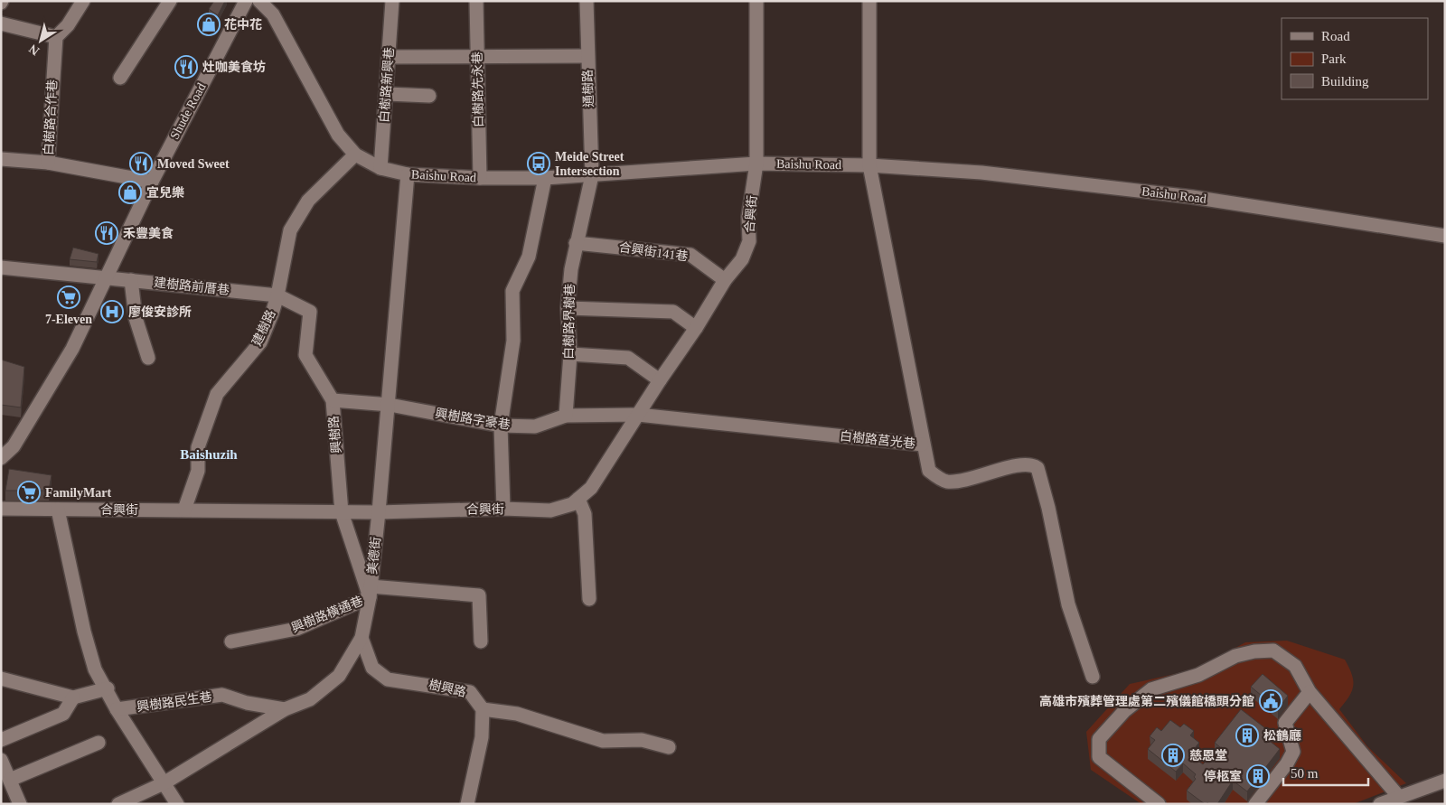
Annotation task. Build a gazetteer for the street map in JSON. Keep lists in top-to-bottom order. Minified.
{"streets":{"street":["白樹路新興巷","通樹路","白樹路先永巷","Shude Road","白樹路合作巷","Baishu Road","合興街","合興街141巷","建樹路前厝巷","白樹路界樹巷","建樹路","興樹路字豪巷","興樹路","白樹路莒光巷","美德街","興樹路橫通巷","樹興路","興樹路民生巷"]},"crossings":[["白樹路新興巷","Baishu Road"],["通樹路","Baishu Road"],["通樹路","白樹路界樹巷"],["白樹路先永巷","Baishu Road"],["Shude Road","建樹路前厝巷"],["Baishu Road","合興街"],["Baishu Road","白樹路界樹巷"],["Baishu Road","建樹路"],["Baishu Road","美德街"],["合興街","合興街141巷"],["合興街","建樹路"],["合興街","興樹路字豪巷"],["合興街","興樹路"],["合興街","白樹路莒光巷"],["合興街","美德街"],["合興街141巷","白樹路界樹巷"],["建樹路前厝巷","建樹路"],["建樹路前厝巷","興樹路"],["白樹路界樹巷","興樹路字豪巷"],["建樹路","興樹路"],["興樹路字豪巷","興樹路"],["興樹路字豪巷","白樹路莒光巷"],["興樹路字豪巷","美德街"],["興樹路","美德街"],["興樹路","興樹路橫通巷"],["美德街","興樹路橫通巷"],["美德街","樹興路"],["美德街","興樹路民生巷"]],"districts":["Baishuzih"],"places":{"shop":["花中花","宜兒樂"],"restaurant":["灶咖美食坊","Moved Sweet","禾豐美食"],"bus stop":["Meide Street Intersection"],"supermarket":["7-Eleven","FamilyMart"],"hospital":["廖俊安診所"],"public building":["高雄市殯葬管理處第二殯儀館橋頭分館"],"building":["松鶴廳","慈恩堂","停柩室"]},"legend":["Road","Park","Building"],"scale_bar":"50 m","north":"bottom left"}
